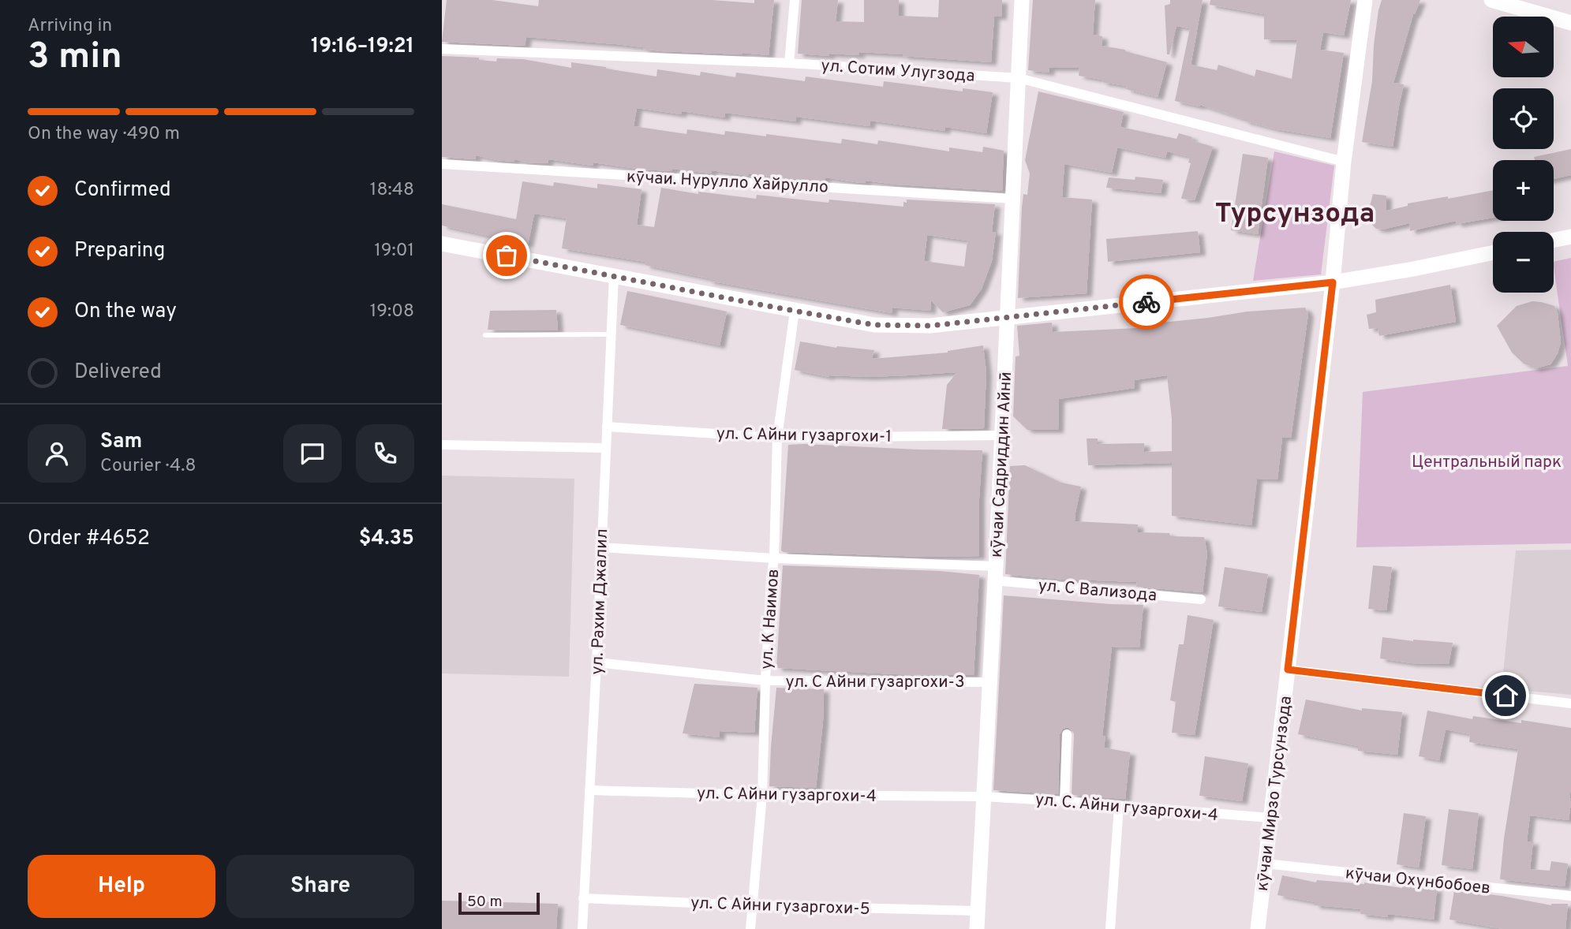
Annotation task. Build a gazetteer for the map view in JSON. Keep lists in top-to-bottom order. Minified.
{"streets":{"street":["ул. Сотим Улугзода","кӯчаи. Нурулло Хайрулло","ул. С Айни гузаргохи-1","кӯчаи Садриддин Айнӣ","ул. С Вализода","ул. Рахим Джалил","ул. К Наимов","ул. С Айни гузаргохи-3","кӯчаи Мирзо Турсунзода","ул. С Айни гузаргохи-4","ул. С. Айни гузаргохи-4","кӯчаи Охунбобоев","ул. С Айни гузаргохи-5"]},"crossings":[["ул. Сотим Улугзода","кӯчаи Садриддин Айнӣ"],["ул. Сотим Улугзода","кӯчаи Мирзо Турсунзода"],["кӯчаи. Нурулло Хайрулло","кӯчаи Садриддин Айнӣ"],["ул. С Айни гузаргохи-1","кӯчаи Садриддин Айнӣ"],["ул. С Айни гузаргохи-1","ул. Рахим Джалил"],["ул. С Айни гузаргохи-1","ул. К Наимов"],["кӯчаи Садриддин Айнӣ","ул. С Вализода"],["кӯчаи Садриддин Айнӣ","ул. С Айни гузаргохи-3"],["кӯчаи Садриддин Айнӣ","ул. С Айни гузаргохи-4"],["кӯчаи Садриддин Айнӣ","ул. С. Айни гузаргохи-4"],["кӯчаи Садриддин Айнӣ","ул. С Айни гузаргохи-5"],["ул. С Вализода","ул. Рахим Джалил"],["ул. С Вализода","ул. К Наимов"],["ул. Рахим Джалил","ул. С Айни гузаргохи-3"],["ул. Рахим Джалил","ул. С Айни гузаргохи-4"],["ул. Рахим Джалил","ул. С Айни гузаргохи-5"],["ул. К Наимов","ул. С Айни гузаргохи-3"],["ул. К Наимов","ул. С Айни гузаргохи-4"],["ул. К Наимов","ул. С Айни гузаргохи-5"],["кӯчаи Мирзо Турсунзода","ул. С. Айни гузаргохи-4"],["кӯчаи Мирзо Турсунзода","кӯчаи Охунбобоев"],["ул. С Айни гузаргохи-4","ул. С. Айни гузаргохи-4"]],"districts":["Турсунзода"],"parks":["Центральный парк"],"scale_bar":"50 m","north":"left","page":{"heading":["3 min","Arriving in","19:16–19:21"],"panel":["Sam","Courier · 4.8","Order #4652","$4.35"],"map_buttons":["+","−"],"bar":"On the way · 490 m","list":[["Confirmed","18:48"],["Preparing","19:01"],["On the way","19:08"],"Delivered"],"buttons":["Help","Share"],"scale":"50 m"}}
